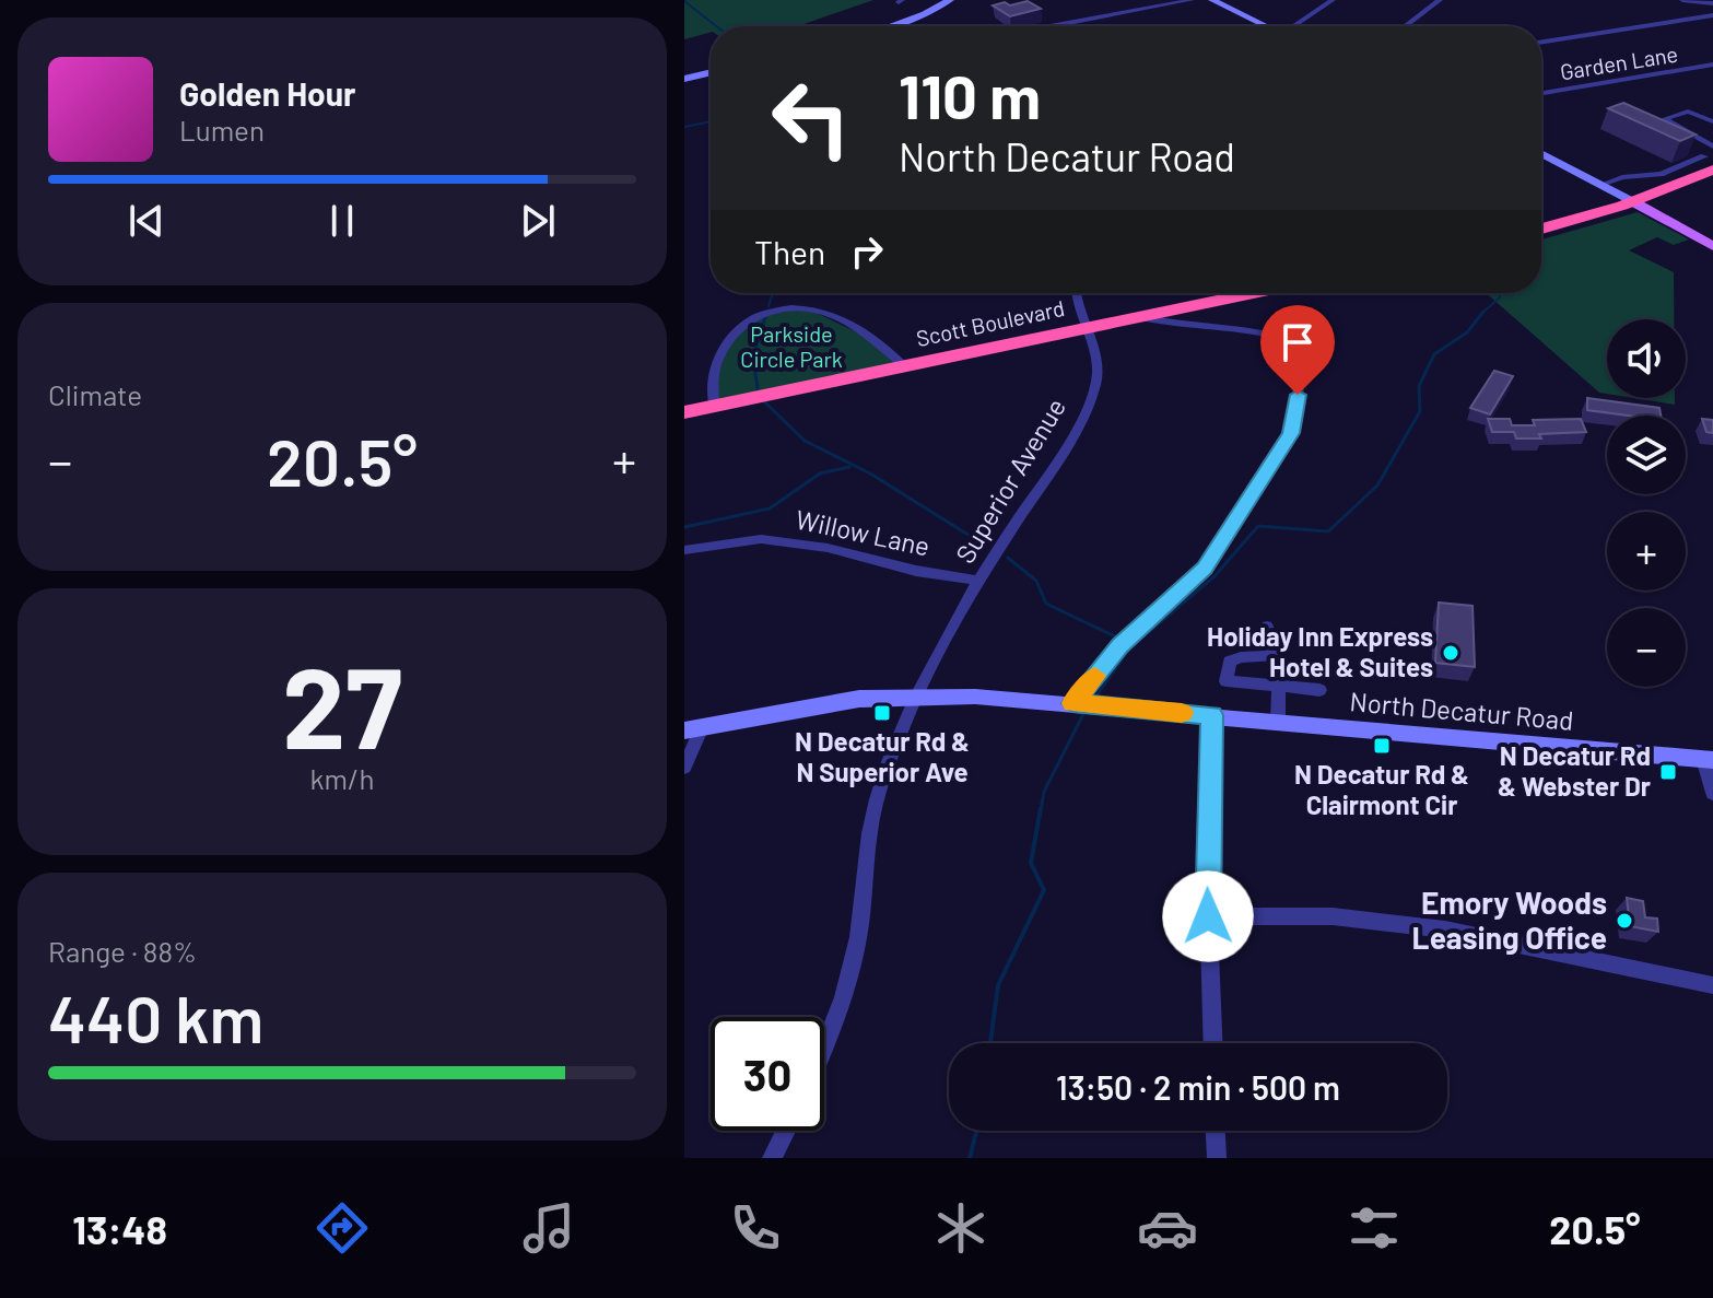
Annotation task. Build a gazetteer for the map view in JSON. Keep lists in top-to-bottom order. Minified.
{"streets":{"highway":["Scott Boulevard"],"main road":["North Decatur Road"],"street":["Garden Lane","Superior Avenue","Willow Lane"]},"crossings":[["Scott Boulevard","Superior Avenue"],["Superior Avenue","Willow Lane"],["Superior Avenue","North Decatur Road"]],"parks":["Parkside Circle Park"],"places":{"other":["Holiday Inn Express Hotel & Suites","Emory Woods Leasing Office"],"transit":["N Decatur Rd & N Superior Ave","N Decatur Rd & Clairmont Cir","N Decatur Rd & Webster Dr"]},"page":{"turn":["110 m","North Decatur Road"],"song":["Golden Hour","Lumen"],"then":"Then","tile":["Climate",["27","km/h"],["Range · 88%","440 km"]],"map_buttons":["+","−"],"heat":["−","20.5°","+"],"limit":"30","trip":"13:50 · 2 min · 500 m","tabs":["13:48","20.5°"]}}
